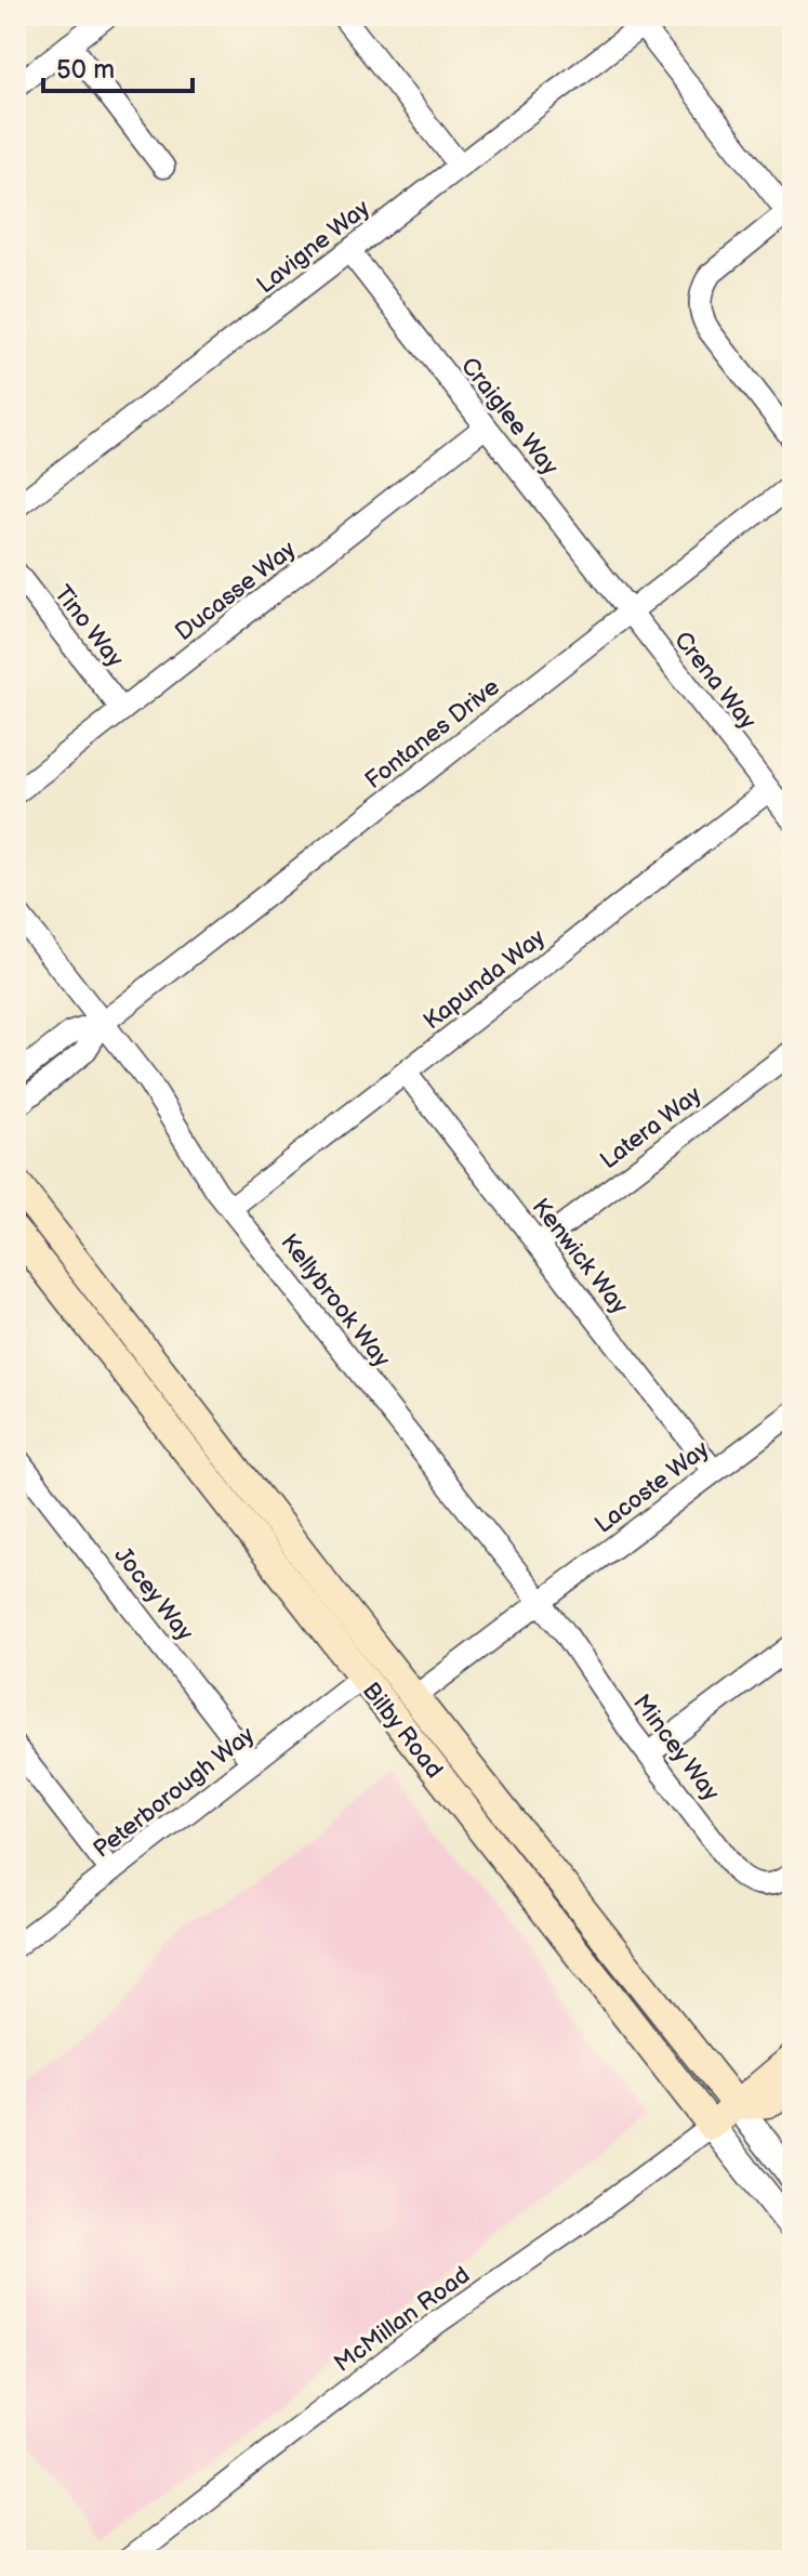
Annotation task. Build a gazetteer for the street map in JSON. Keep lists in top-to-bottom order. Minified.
{"streets":{"main road":["Bilby Road"],"street":["Lavigne Way","Craiglee Way","Ducasse Way","Tino Way","Crena Way","Fontanes Drive","Kapunda Way","Latera Way","Kenwick Way","Kellybrook Way","Lacoste Way","Jocey Way","Mincey Way","Peterborough Way","McMillan Road"]},"crossings":[["Lavigne Way","Craiglee Way"],["Craiglee Way","Ducasse Way"],["Craiglee Way","Crena Way"],["Craiglee Way","Fontanes Drive"],["Ducasse Way","Tino Way"],["Crena Way","Fontanes Drive"],["Crena Way","Kapunda Way"],["Fontanes Drive","Kellybrook Way"],["Kapunda Way","Kenwick Way"],["Kapunda Way","Kellybrook Way"],["Latera Way","Kenwick Way"],["Kenwick Way","Lacoste Way"],["Kellybrook Way","Lacoste Way"],["Kellybrook Way","Mincey Way"],["Lacoste Way","Bilby Road"],["Lacoste Way","Mincey Way"],["Jocey Way","Peterborough Way"],["Bilby Road","Peterborough Way"],["Bilby Road","McMillan Road"]],"scale_bar":"50 m"}
